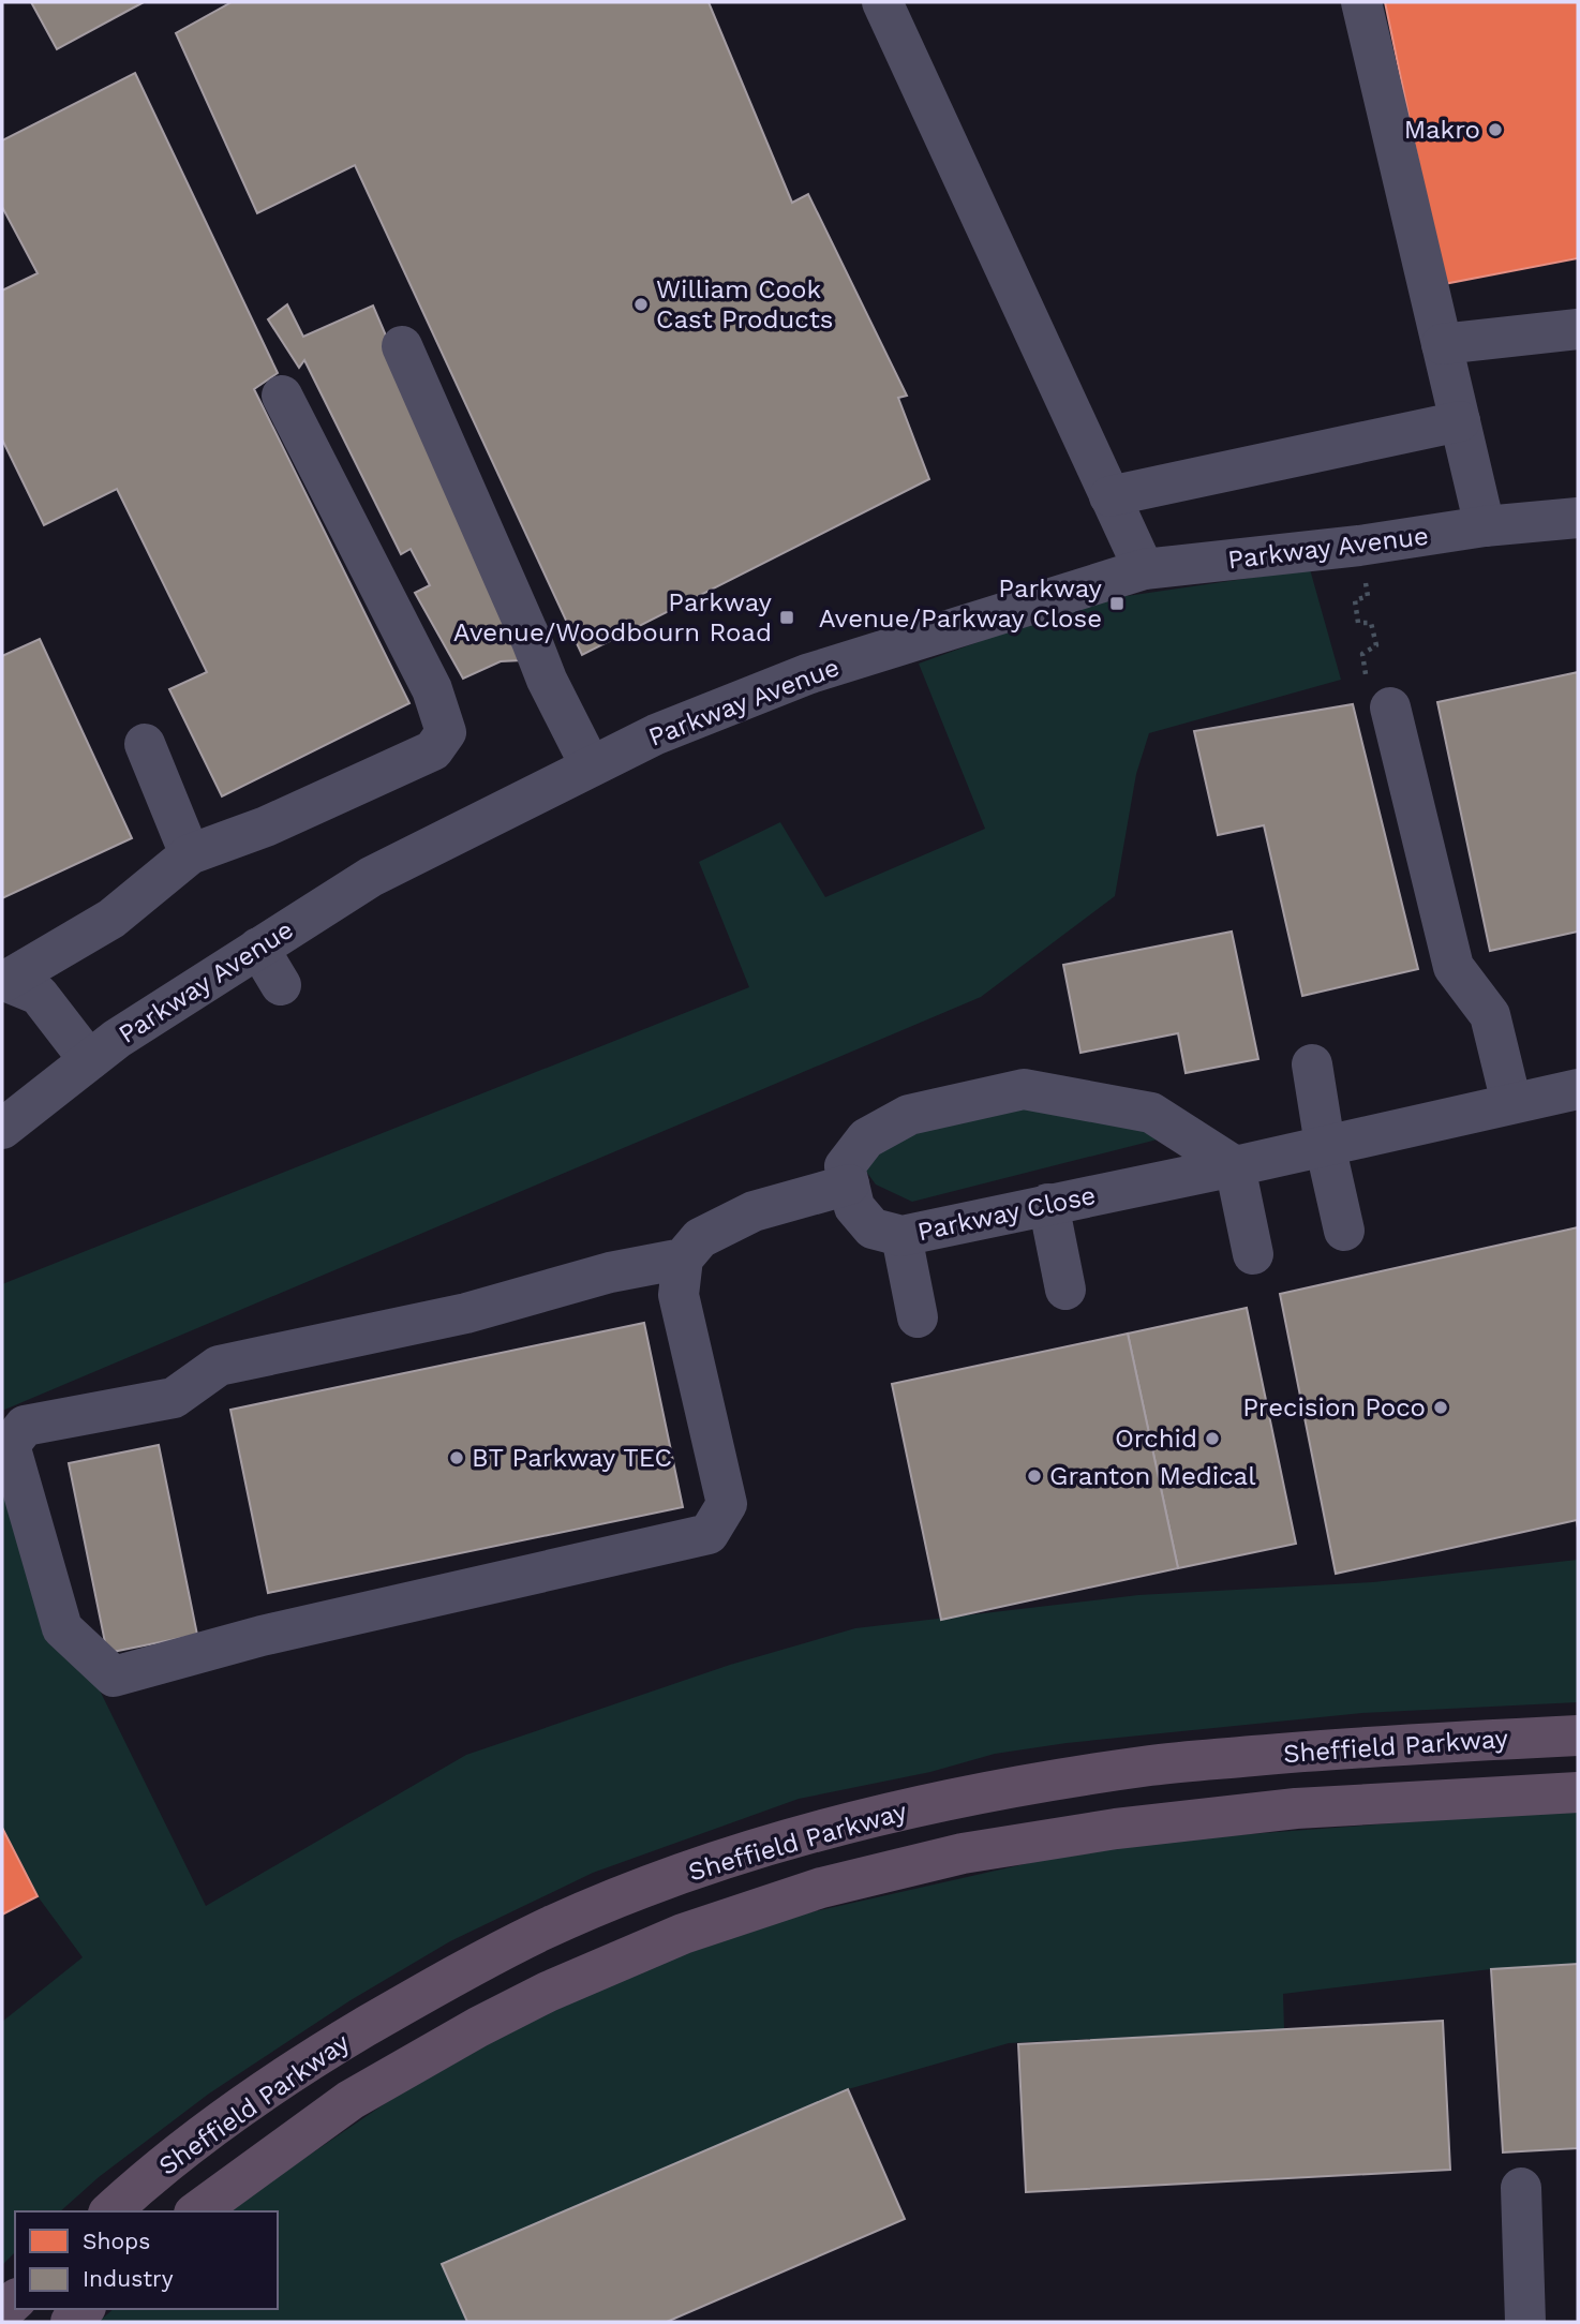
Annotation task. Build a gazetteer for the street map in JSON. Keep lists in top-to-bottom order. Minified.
{"streets":{"highway":["Sheffield Parkway"],"street":["Parkway Avenue","Parkway Close"]},"places":{"other":["Makro","William Cook Cast Products","Precision Poco","Orchid","BT Parkway TEC","Granton Medical"],"transit":["Parkway Avenue/Parkway Close","Parkway Avenue/Woodbourn Road"]},"legend":["Shops","Industry"]}
